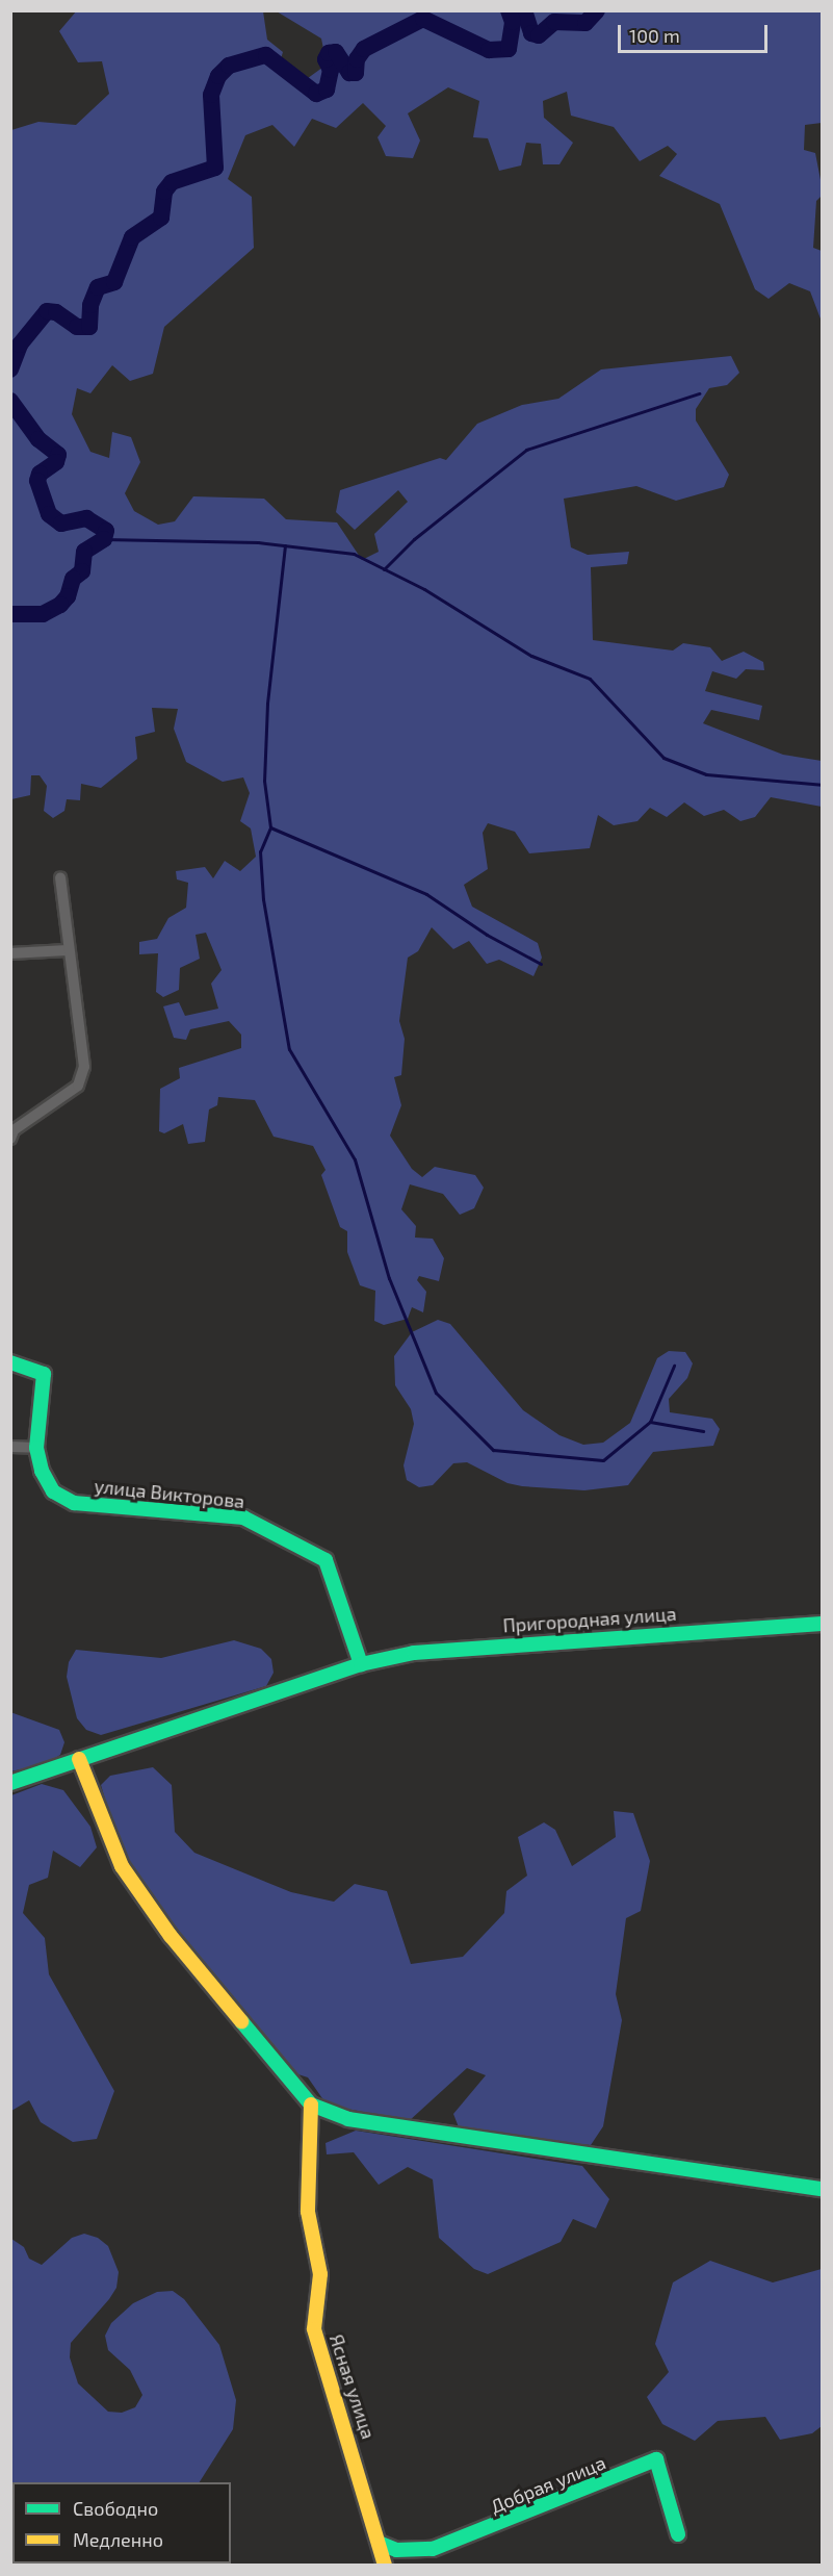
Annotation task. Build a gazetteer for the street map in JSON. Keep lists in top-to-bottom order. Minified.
{"streets":{"street":["улица Викторова","Пригородная улица","Ясная улица","Добрая улица"]},"crossings":[["улица Викторова","Пригородная улица"],["Ясная улица","Добрая улица"]],"legend":["Свободно","Медленно"],"scale_bar":"100 m"}
